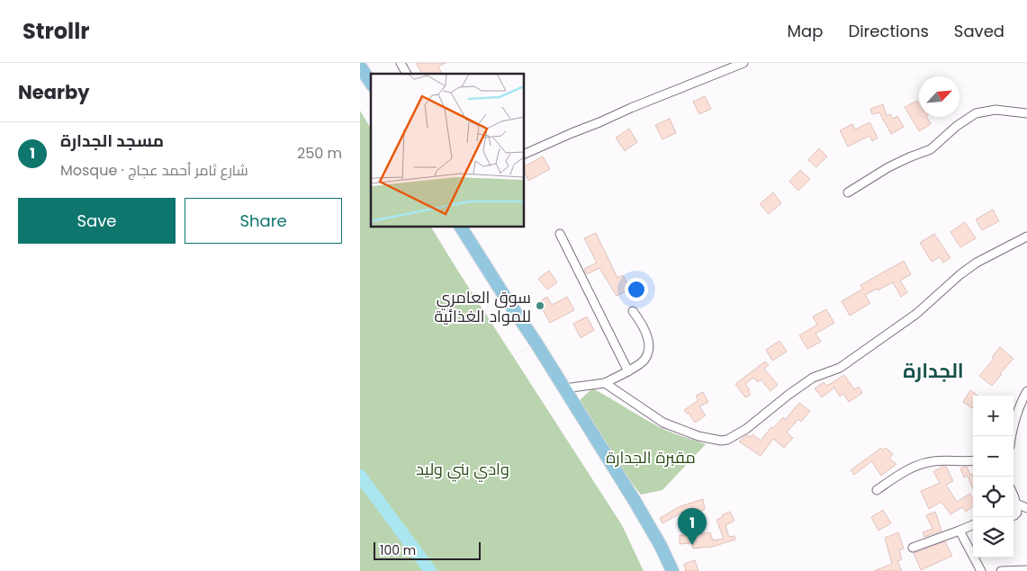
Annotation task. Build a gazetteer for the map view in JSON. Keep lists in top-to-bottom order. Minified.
{"districts":["الجدارة"],"parks":["مقبرة الجدارة","وادي بني وليد"],"places":["سوق العامري للمواد الغذائية"],"scale_bar":"100 m","north":"top right","page":{"header":"Strollr","nav":["Map","Directions","Saved"],"heading":"Nearby","list":[{"mark":"1","name":"مسجد الجدارة","note":"Mosque · شارع ثامر أحمد عجاج","value":"250 m"}],"buttons":["Save","Share"],"map_buttons":["+","−"],"pins":"1","scale":"100 m"}}
